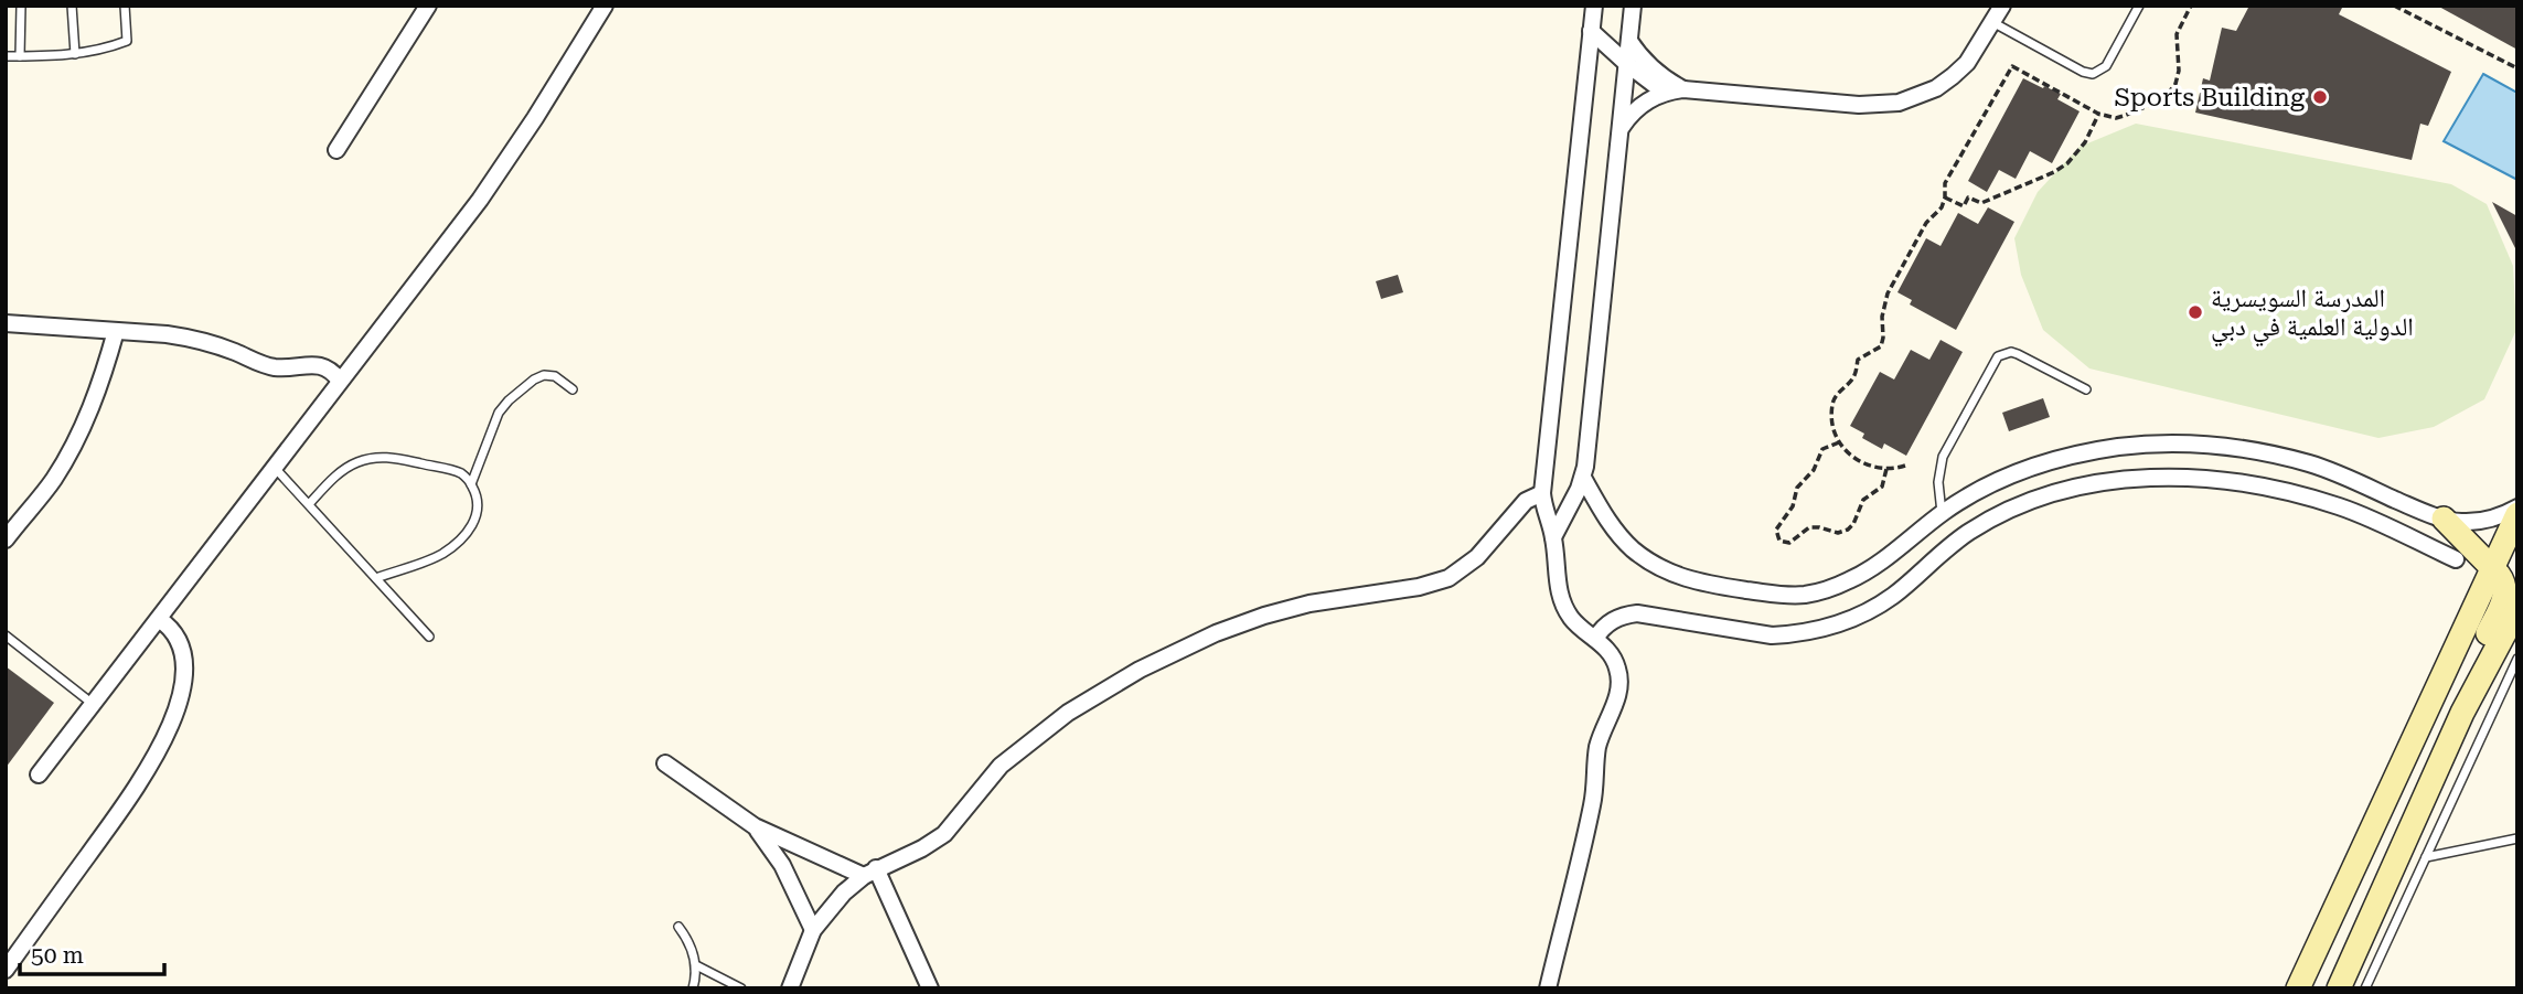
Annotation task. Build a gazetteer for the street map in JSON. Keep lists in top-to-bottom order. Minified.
{"places":["Sports Building","المدرسة السويسرية الدولية العلمية في دبي"],"scale_bar":"50 m"}
